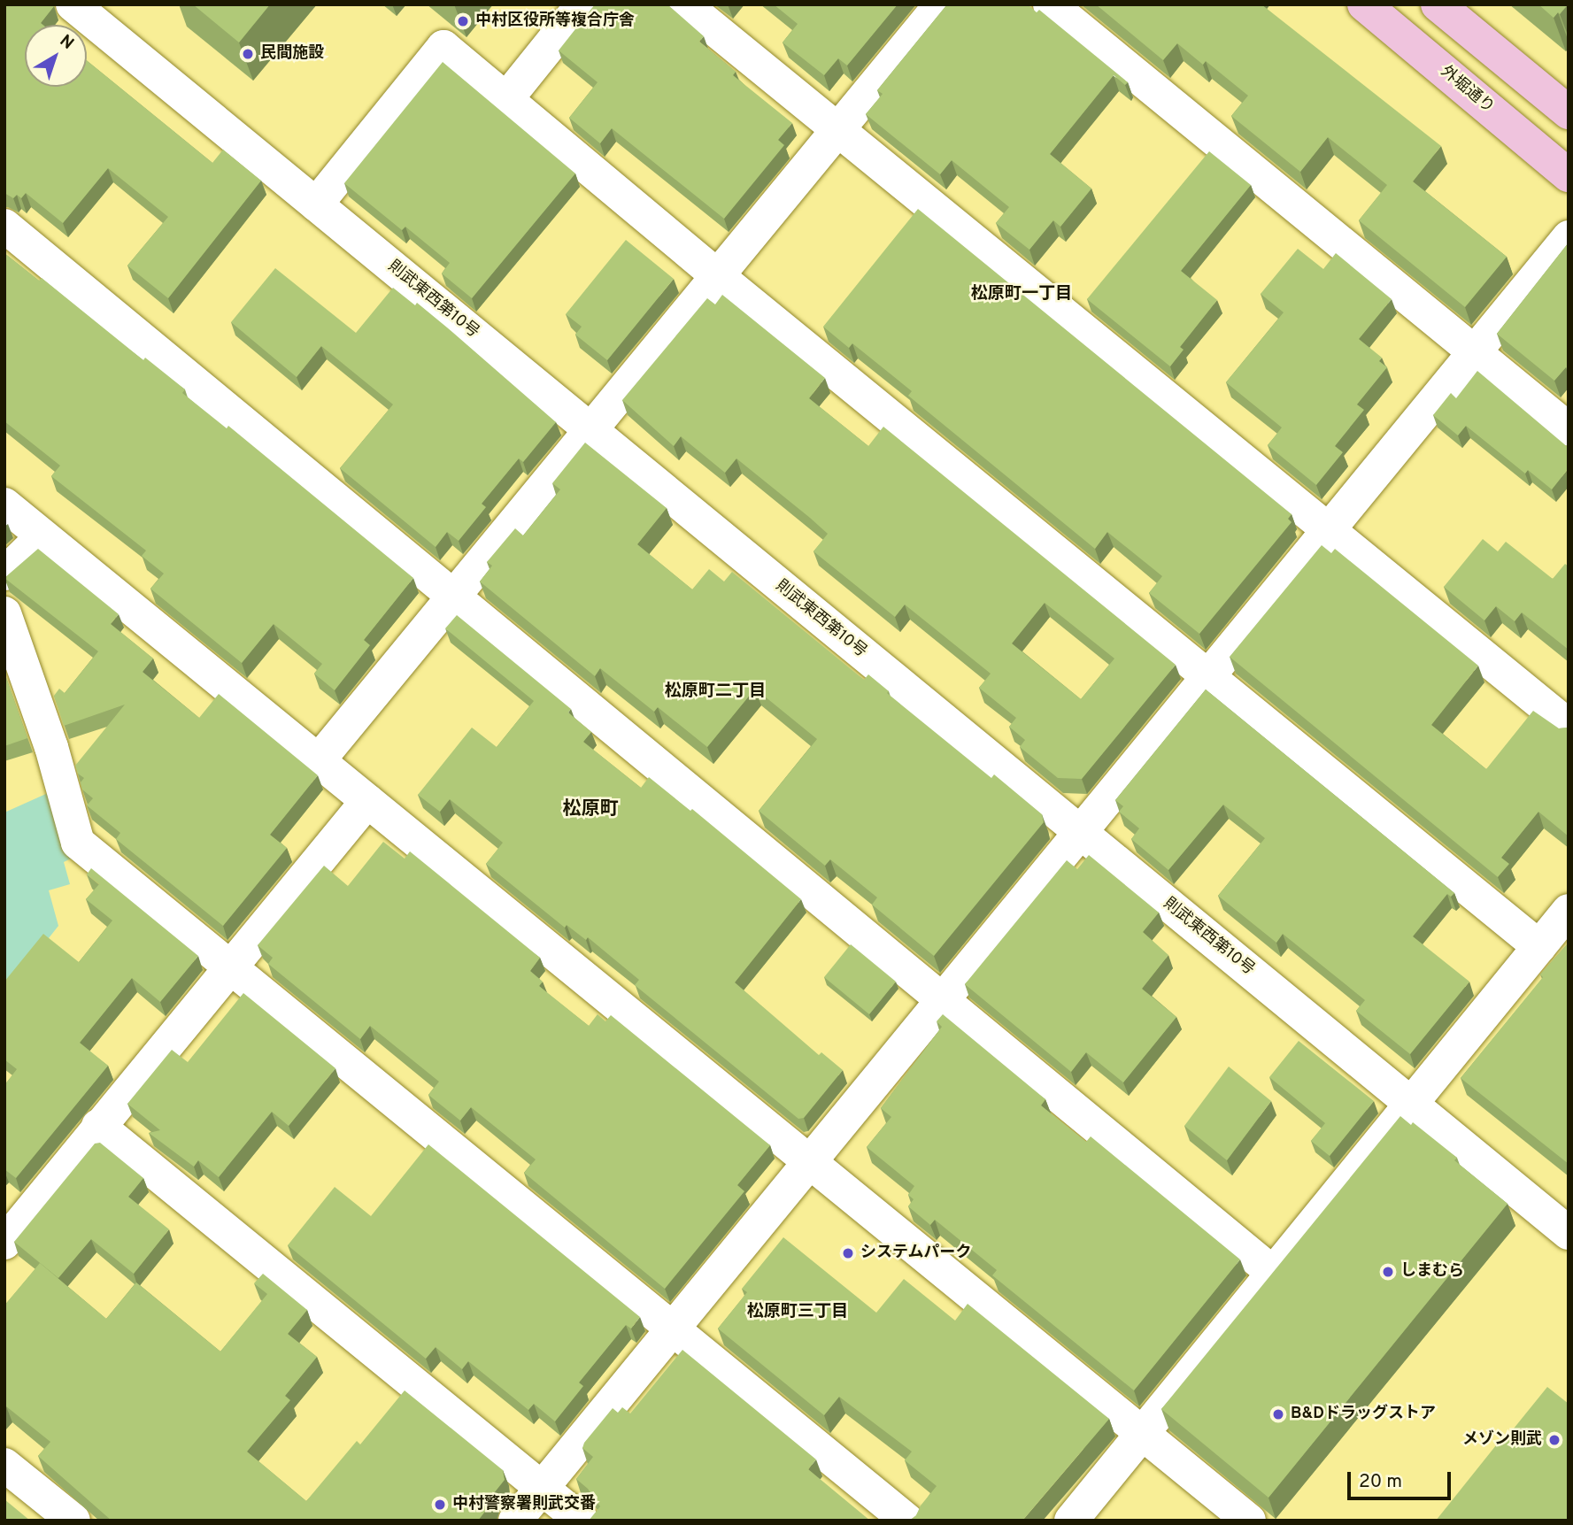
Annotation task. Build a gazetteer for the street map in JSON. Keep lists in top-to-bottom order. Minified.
{"streets":{"main road":["外堀通り"],"street":["則武東西第10号"]},"districts":["松原町一丁目","松原町二丁目","松原町","松原町三丁目"],"places":["中村区役所等複合庁舎","民間施設","システムパーク","しまむら","B&Dドラッグストア","メゾン則武","中村警察署則武交番"],"scale_bar":"20 m","north":"top right"}
